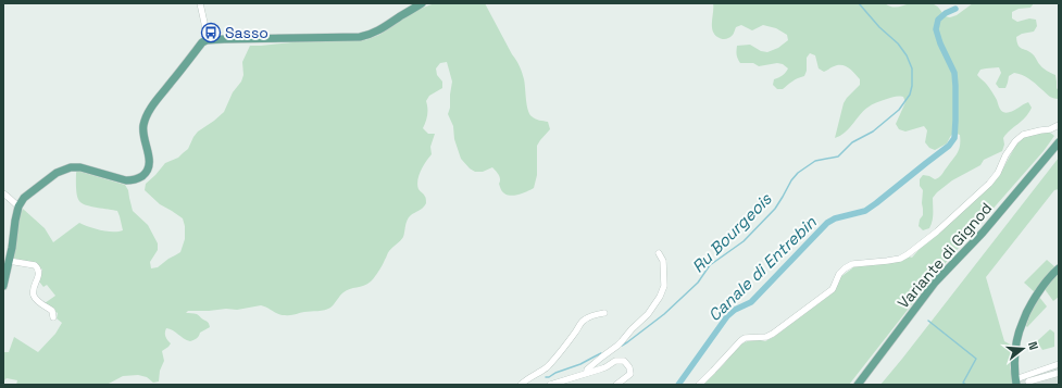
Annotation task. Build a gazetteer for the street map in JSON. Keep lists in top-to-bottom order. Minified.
{"streets":{"main road":["Variante di Gignod"]},"water":["Ru Bourgeois","Canale di Entrebin"],"places":{"bus stop":["Sasso"]},"north":"right"}
